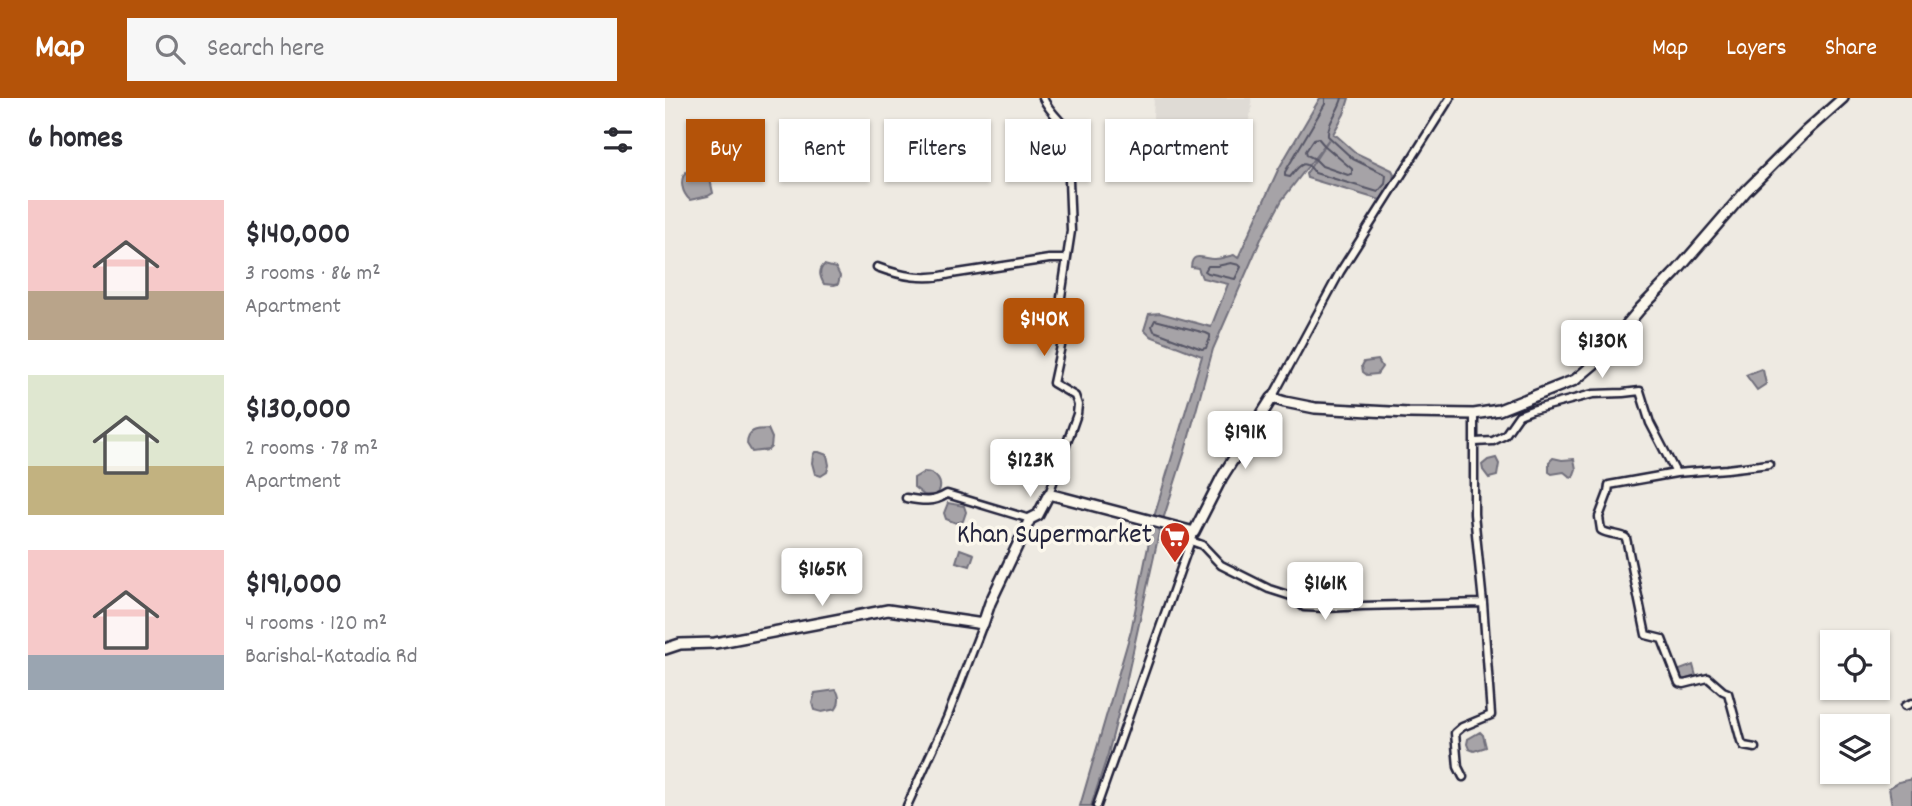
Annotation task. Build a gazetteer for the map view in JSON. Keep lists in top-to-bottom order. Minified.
{"places":{"supermarket":["Khan Supermarket"]},"page":{"header":"Map","search":"Search here","nav":["Map","Layers","Share"],"heading":"6 homes","chip":["Buy","Rent","Filters","New","Apartment"],"list":[{"name":"$140,000","note":"3 rooms · 86 m² · Apartment"},{"name":"$130,000","note":"2 rooms · 78 m² · Apartment"},{"name":"$191,000","note":"4 rooms · 120 m² · Barishal-Katadia Rd"}],"price":["$140K","$130K","$191K","$123K","$165K","$161K"]}}
